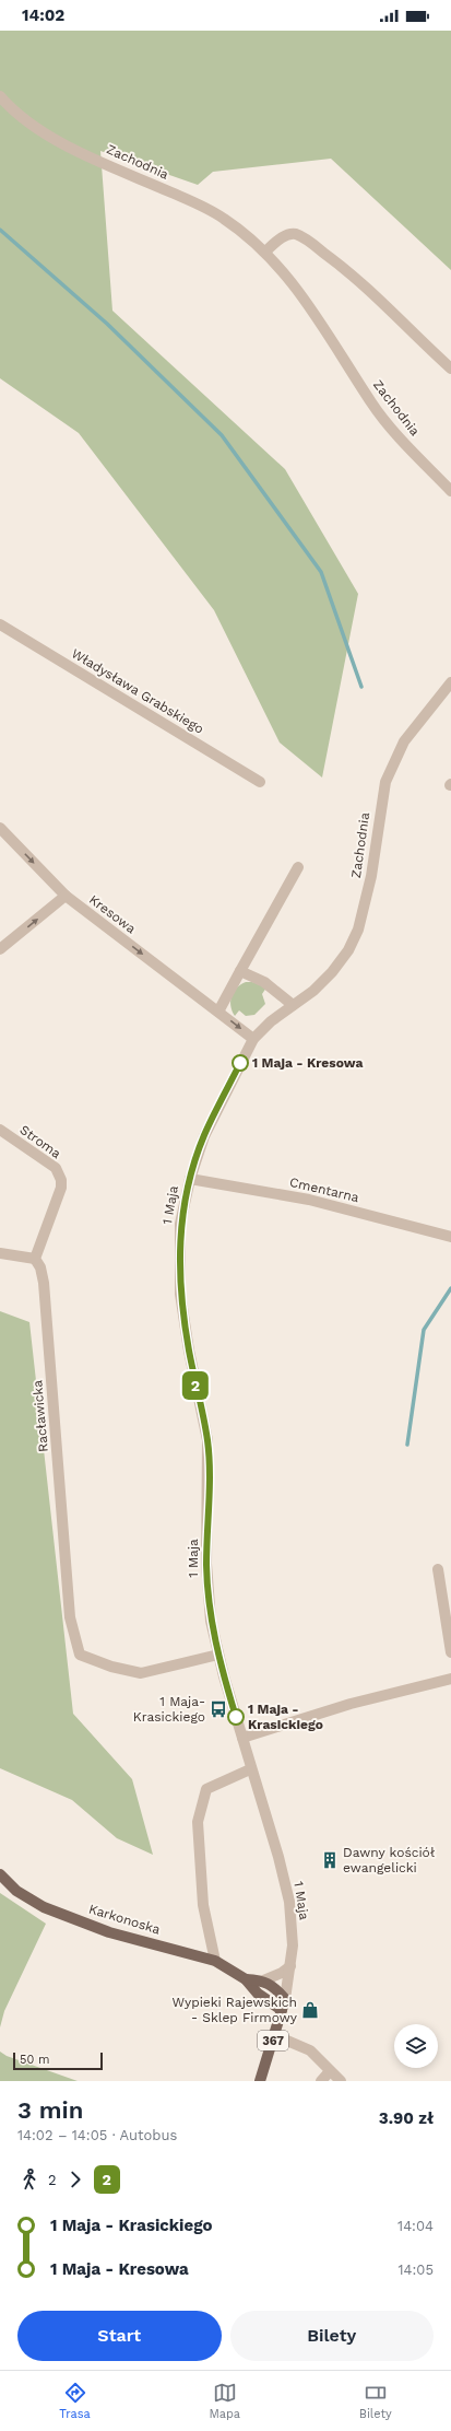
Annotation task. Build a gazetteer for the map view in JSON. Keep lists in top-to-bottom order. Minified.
{"streets":{"main road":["1 Maja","Karkonoska","367"],"street":["Zachodnia","Władysława Grabskiego","Kresowa","Stroma","Cmentarna","Racławicka"]},"crossings":[["Zachodnia","367"],["Kresowa","1 Maja"],["Kresowa","367"],["Stroma","Racławicka"],["Cmentarna","1 Maja"],["1 Maja","Racławicka"],["1 Maja","Karkonoska"],["1 Maja","367"]],"one_way":["Kresowa"],"places":{"other":["1 Maja - Kresowa","1 Maja - Krasickiego"],"bus stop":["1 Maja- Krasickiego"],"building":["Dawny kościół ewangelicki"],"shop":["Wypieki Rajewskich - Sklep Firmowy"]},"lines":["bus line 2"],"scale_bar":"50 m","page":{"status":"14:02","on_map":"2","scale":"50 m","heading":["3 min","14:02 – 14:05 · Autobus","3.90 zł"],"legs":["2","2"],"list":[{"name":"1 Maja - Krasickiego","value":"14:04"},{"name":"1 Maja - Kresowa","value":"14:05"}],"buttons":["Start","Bilety"],"tabs":["Trasa","Mapa","Bilety"]}}
